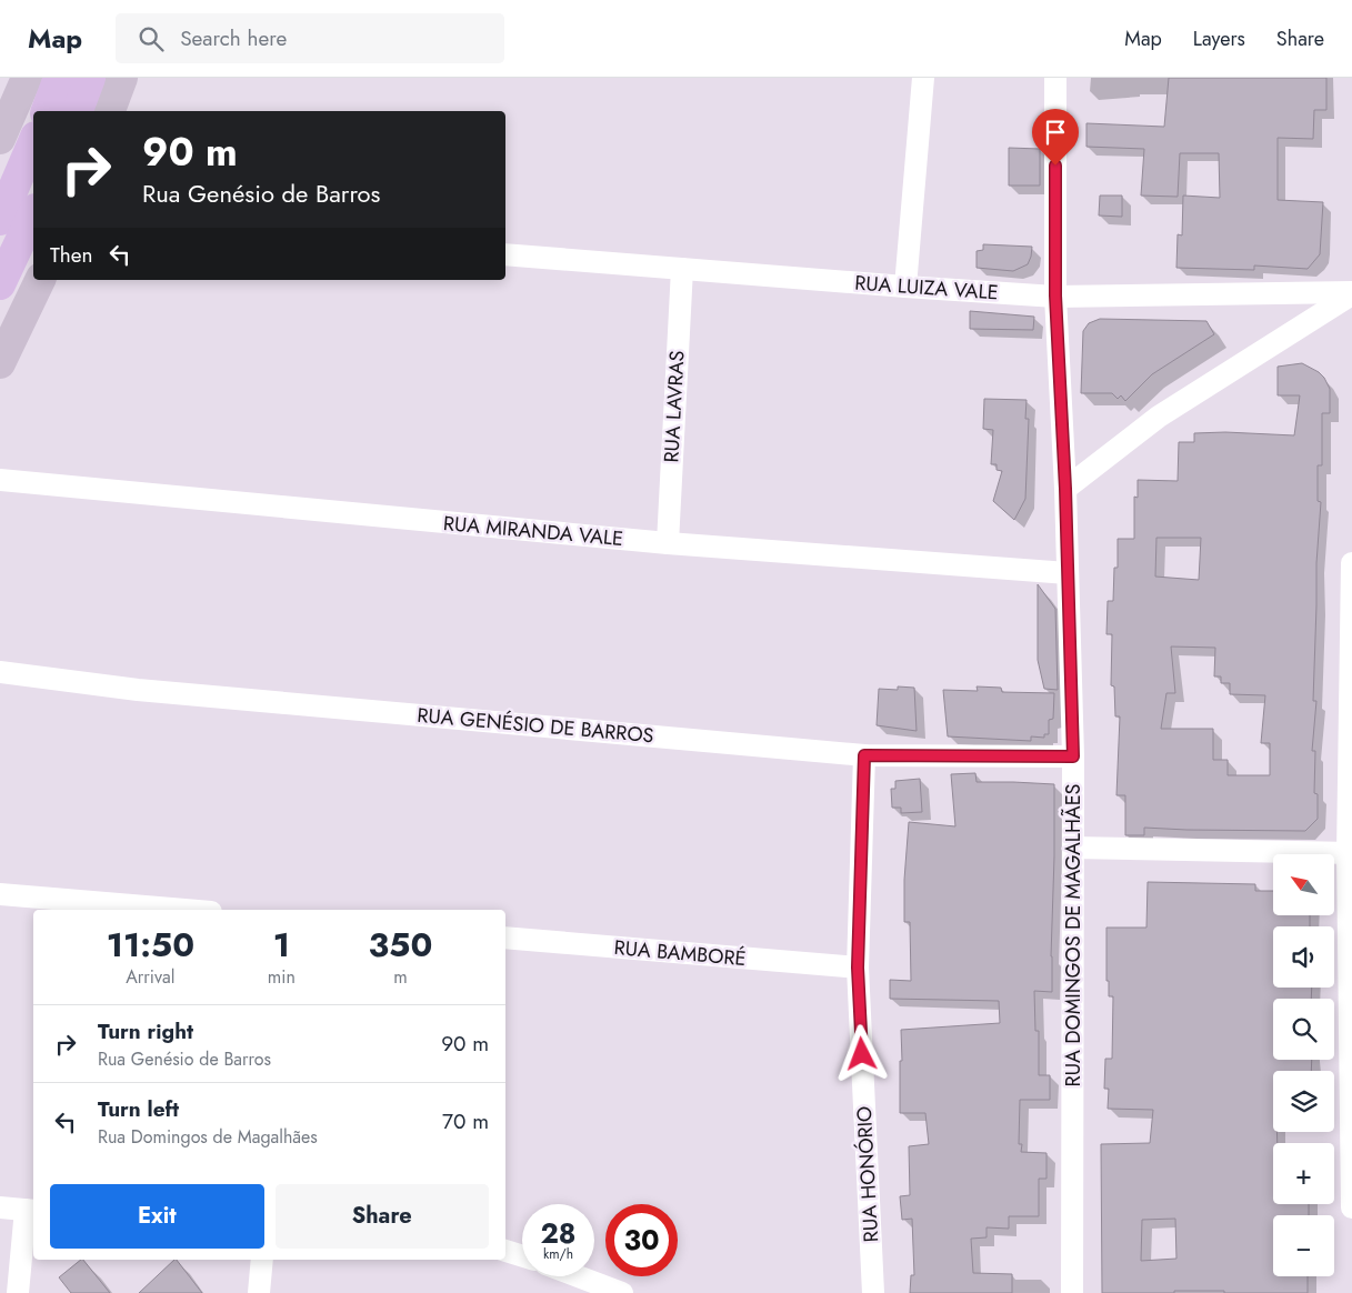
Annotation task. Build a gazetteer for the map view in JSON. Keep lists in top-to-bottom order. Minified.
{"streets":{"street":["RUA LUIZA VALE","RUA LAVRAS","RUA MIRANDA VALE","RUA GENÉSIO DE BARROS","RUA DOMINGOS DE MAGALHÃES","RUA BAMBORÉ","RUA HONÓRIO"]},"crossings":[["RUA LUIZA VALE","RUA LAVRAS"],["RUA LUIZA VALE","RUA DOMINGOS DE MAGALHÃES"],["RUA LAVRAS","RUA MIRANDA VALE"],["RUA MIRANDA VALE","RUA DOMINGOS DE MAGALHÃES"],["RUA GENÉSIO DE BARROS","RUA DOMINGOS DE MAGALHÃES"],["RUA GENÉSIO DE BARROS","RUA HONÓRIO"],["RUA BAMBORÉ","RUA HONÓRIO"]],"north":"top left","page":{"header":"Map","search":"Search here","nav":["Map","Layers","Share"],"turn":["90 m","Rua Genésio de Barros"],"then":"Then","map_buttons":["+","−"],"eta":["11:50","Arrival","1","min","350","m"],"list":[{"name":"Turn right","note":"Rua Genésio de Barros","value":"90 m"},{"name":"Turn left","note":"Rua Domingos de Magalhães","value":"70 m"}],"buttons":["Exit","Share"],"speed":"28 km/h","limit":"30"}}
